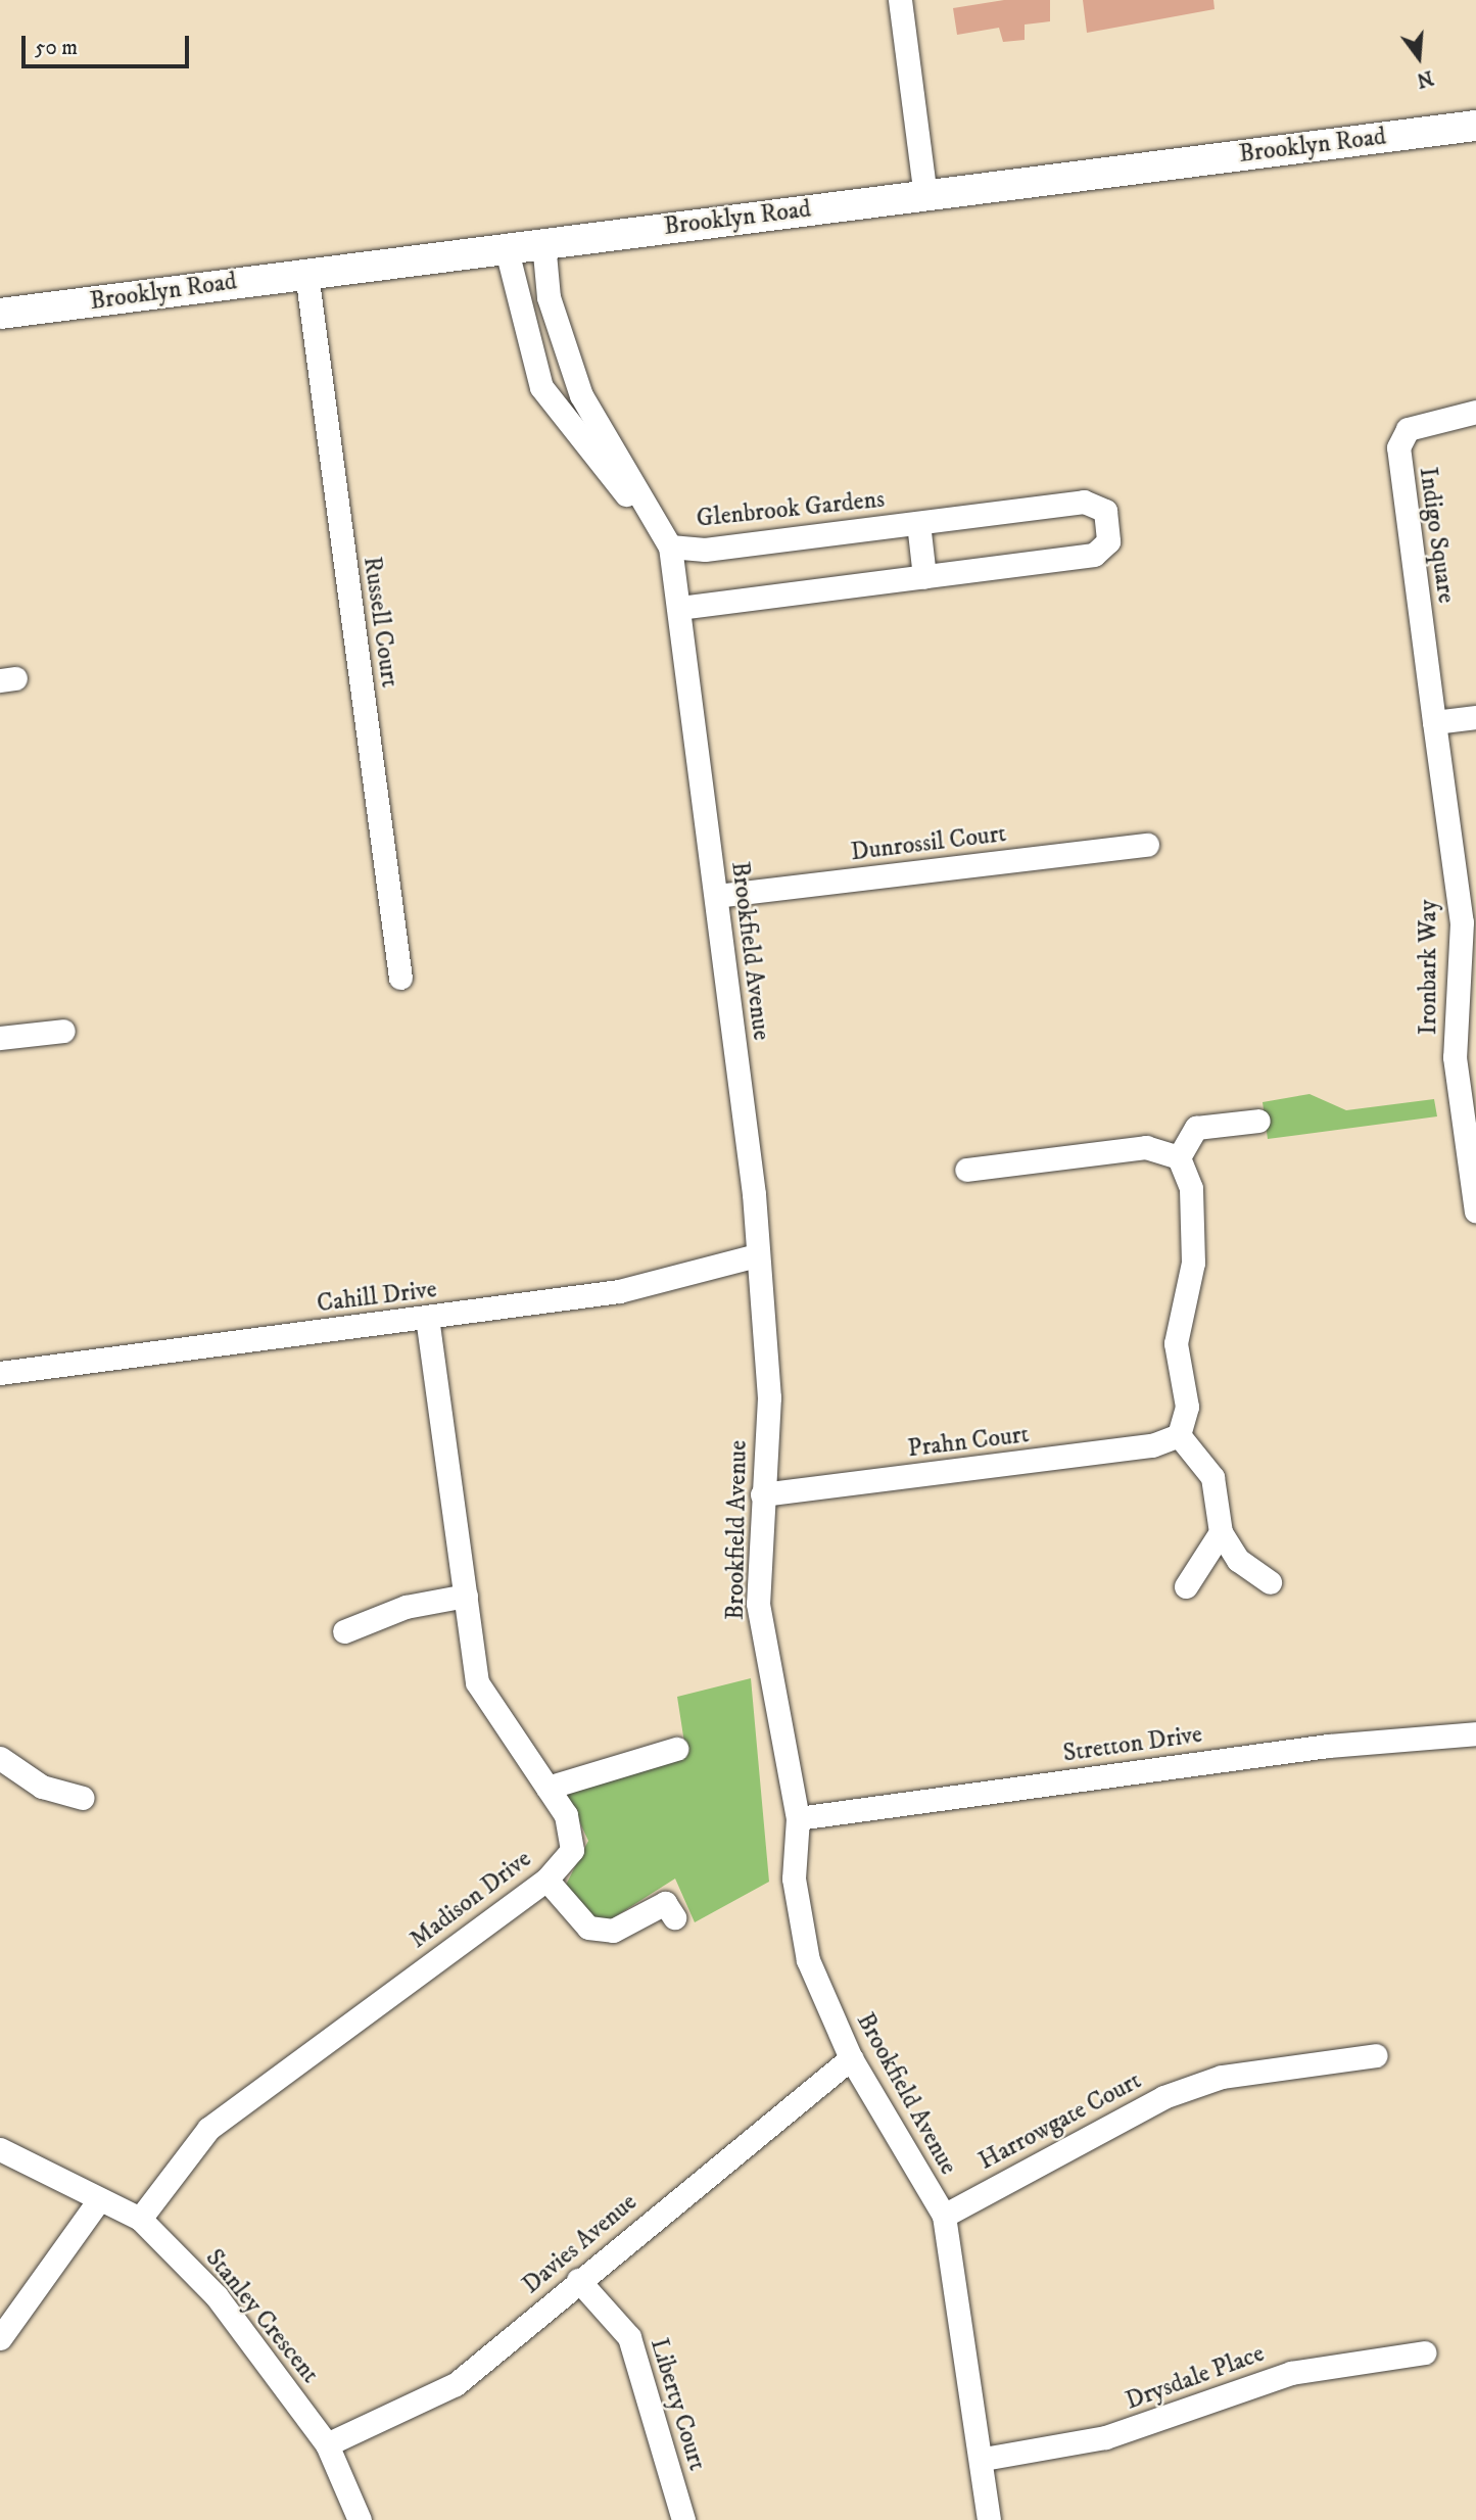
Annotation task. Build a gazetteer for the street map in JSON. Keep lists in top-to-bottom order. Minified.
{"streets":{"street":["Brooklyn Road","Glenbrook Gardens","Indigo Square","Russell Court","Dunrossil Court","Brookfield Avenue","Ironbark Way","Cahill Drive","Prahn Court","Stretton Drive","Madison Drive","Harrowgate Court","Davies Avenue","Stanley Crescent","Drysdale Place","Liberty Court"]},"crossings":[["Brooklyn Road","Russell Court"],["Brooklyn Road","Brookfield Avenue"],["Glenbrook Gardens","Brookfield Avenue"],["Indigo Square","Ironbark Way"],["Dunrossil Court","Brookfield Avenue"],["Brookfield Avenue","Cahill Drive"],["Brookfield Avenue","Prahn Court"],["Brookfield Avenue","Stretton Drive"],["Brookfield Avenue","Harrowgate Court"],["Brookfield Avenue","Davies Avenue"],["Brookfield Avenue","Drysdale Place"],["Cahill Drive","Madison Drive"],["Madison Drive","Stanley Crescent"],["Davies Avenue","Stanley Crescent"],["Davies Avenue","Liberty Court"]],"scale_bar":"50 m","north":"bottom"}
